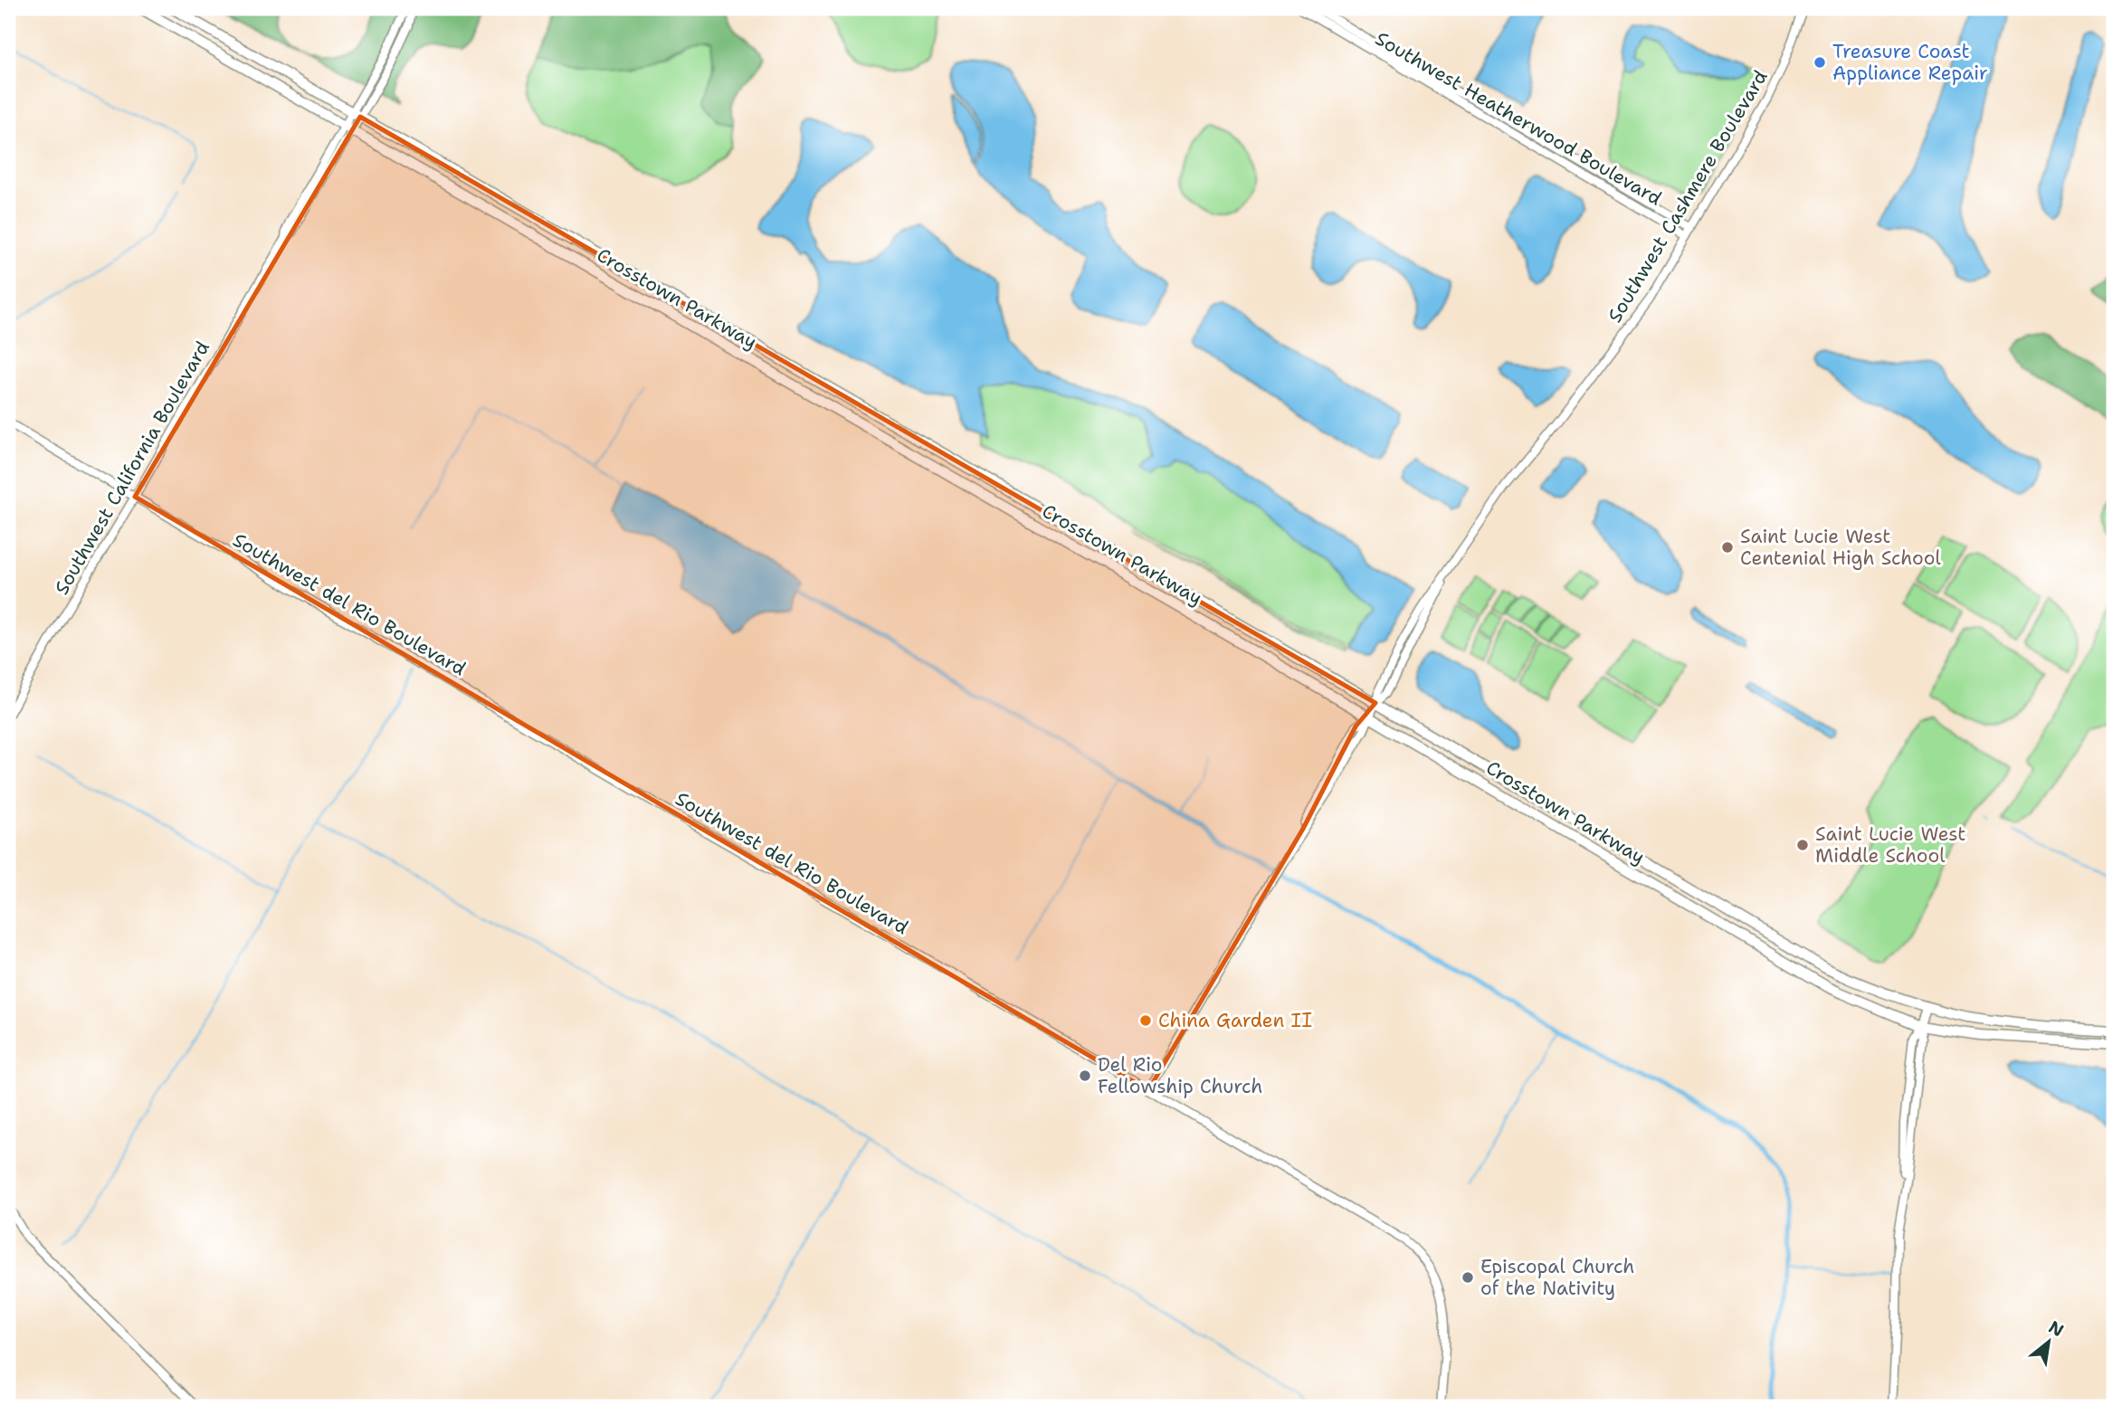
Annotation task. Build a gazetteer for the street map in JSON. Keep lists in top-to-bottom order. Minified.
{"streets":{"main road":["Crosstown Parkway"],"street":["Southwest Heatherwood Boulevard","Southwest Cashmere Boulevard","Southwest California Boulevard","Southwest del Rio Boulevard"]},"crossings":[["Southwest Heatherwood Boulevard","Southwest Cashmere Boulevard"],["Southwest Cashmere Boulevard","Crosstown Parkway"],["Southwest Cashmere Boulevard","Southwest del Rio Boulevard"],["Crosstown Parkway","Southwest California Boulevard"],["Southwest California Boulevard","Southwest del Rio Boulevard"]],"places":["Treasure Coast Appliance Repair","Saint Lucie West Centenial High School","Saint Lucie West Middle School","China Garden II","Del Rio Fellowship Church","Episcopal Church of the Nativity"],"north":"top right"}
